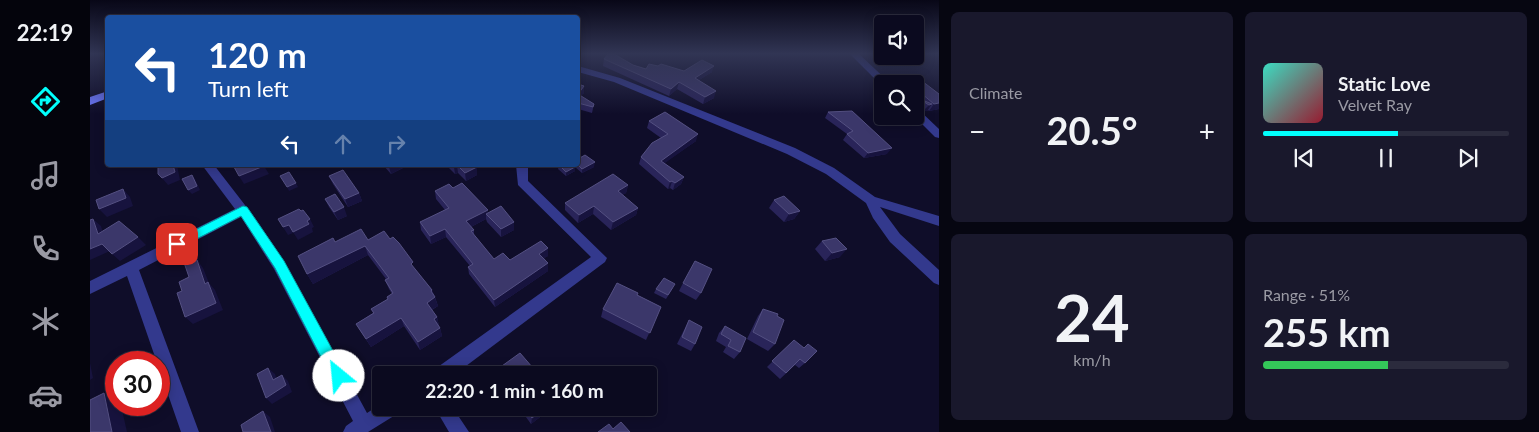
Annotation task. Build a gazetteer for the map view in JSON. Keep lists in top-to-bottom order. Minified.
{"page":{"tabs":"22:19","tile":["Climate",["24","km/h"],["Range · 51%","255 km"]],"turn":["120 m","Turn left"],"song":["Static Love","Velvet Ray"],"heat":["−","20.5°","+"],"limit":"30","trip":"22:20 · 1 min · 160 m"}}
